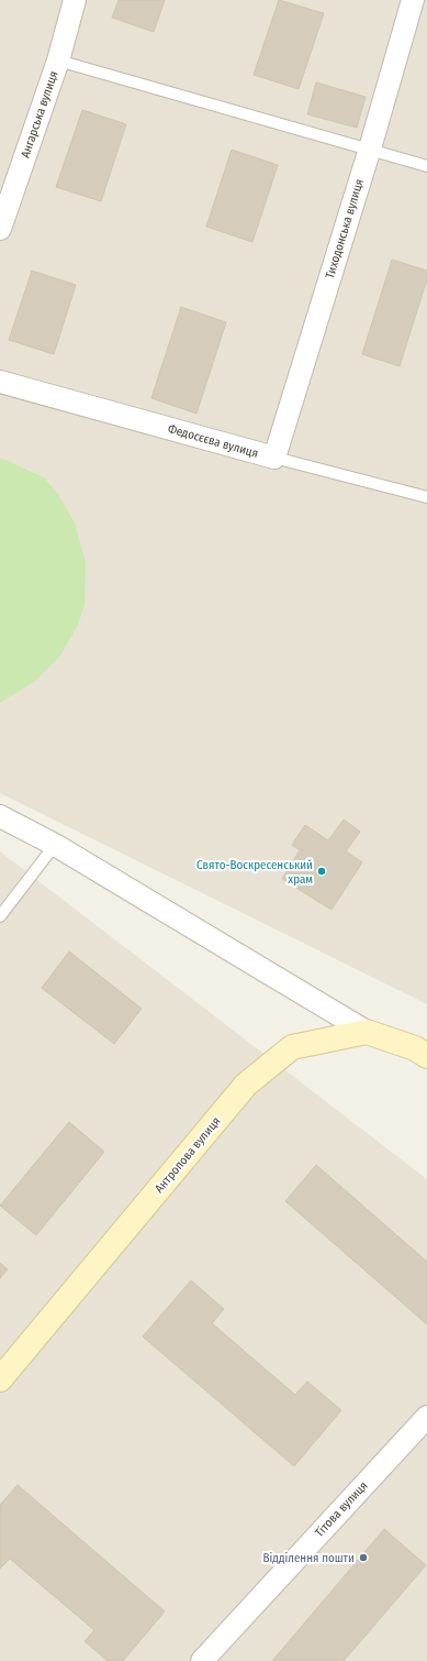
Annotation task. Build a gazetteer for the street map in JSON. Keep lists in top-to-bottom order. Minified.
{"streets":{"main road":["Антропова вулиця"],"street":["Ангарська вулиця","Тиходонська вулиця","Федосєєва вулиця","Тітова вулиця"]},"crossings":[["Тиходонська вулиця","Федосєєва вулиця"]],"places":["Свято-Воскресенський храм","Відділення пошти"]}
